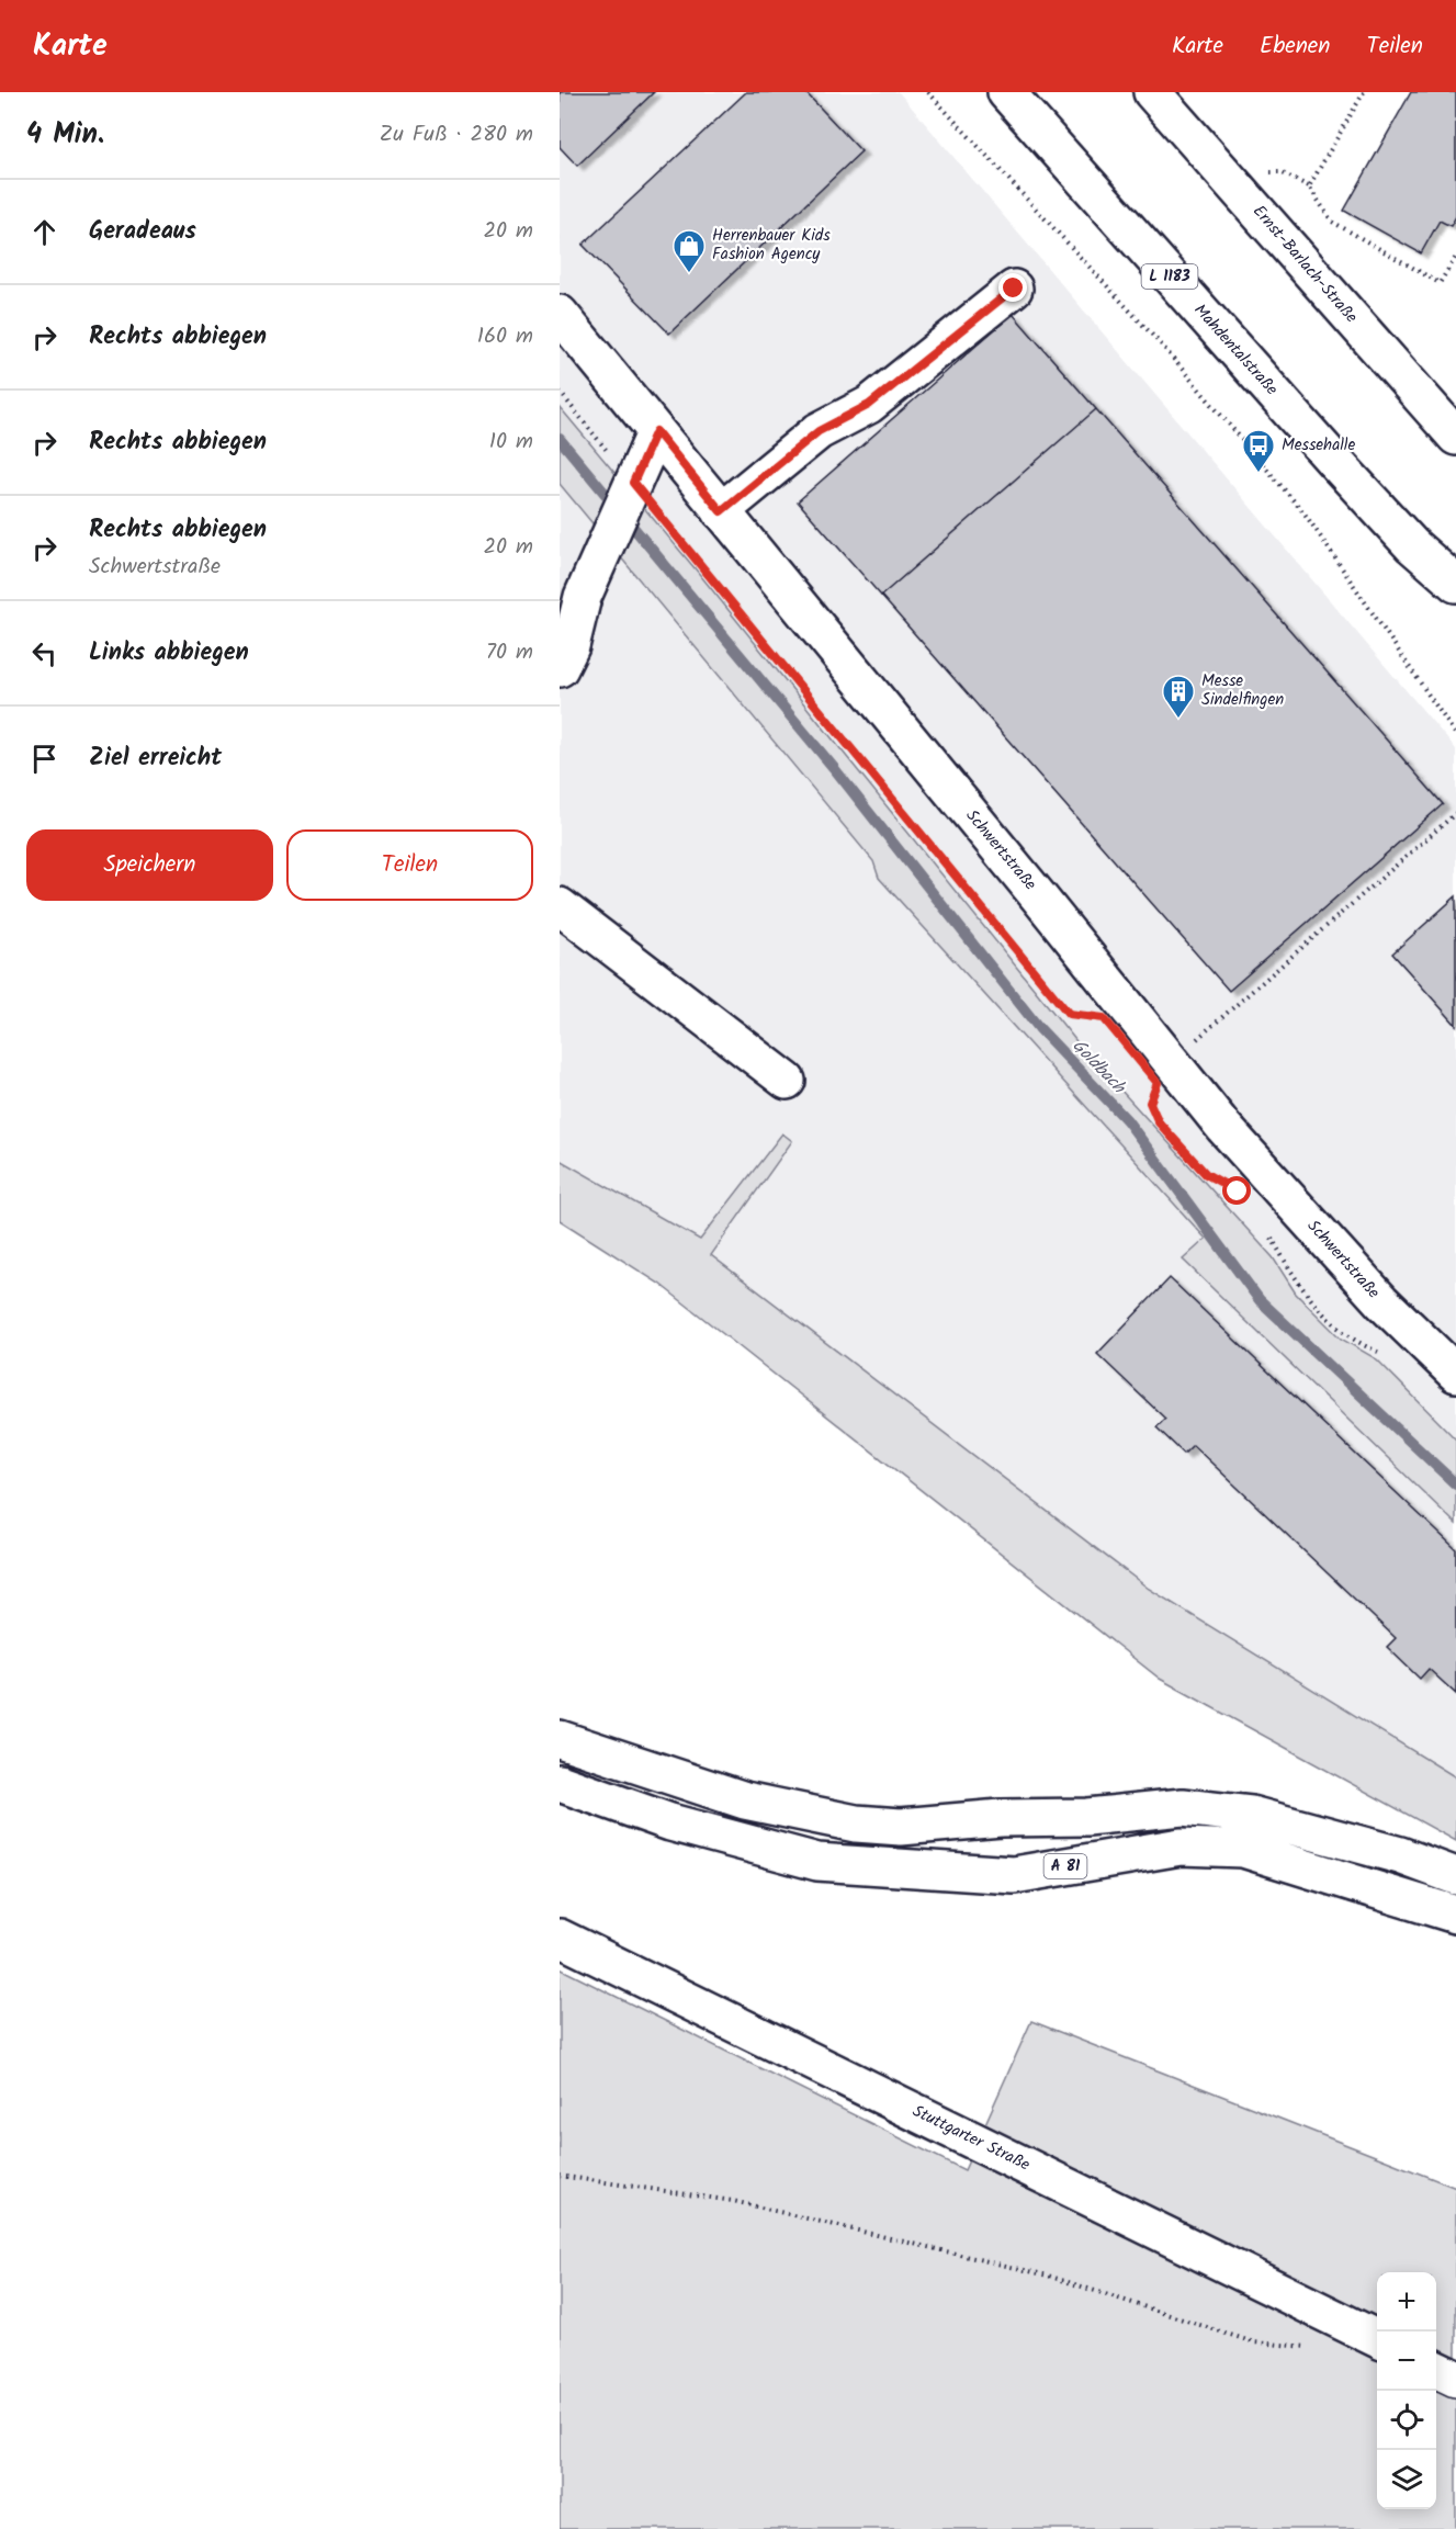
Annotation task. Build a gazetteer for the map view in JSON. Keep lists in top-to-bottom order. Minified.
{"streets":{"main road":["Ernst-Barlach-Straße","L 1183","Mahdentalstraße","Schwertstraße","A 81","Stuttgarter Straße"]},"water":["Goldbach"],"places":{"shop":["Herrenbauer Kids Fashion Agency"],"bus stop":["Messehalle"],"building":["Messe Sindelfingen"]},"page":{"header":"Karte","nav":["Karte","Ebenen","Teilen"],"heading":["4 Min.","Zu Fuß · 280 m"],"list":[["Geradeaus","20 m"],["Rechts abbiegen","160 m"],["Rechts abbiegen","10 m"],["Rechts abbiegen","Schwertstraße","20 m"],["Links abbiegen","70 m"],"Ziel erreicht"],"buttons":["Speichern","Teilen"],"map_buttons":["+","−"]}}
